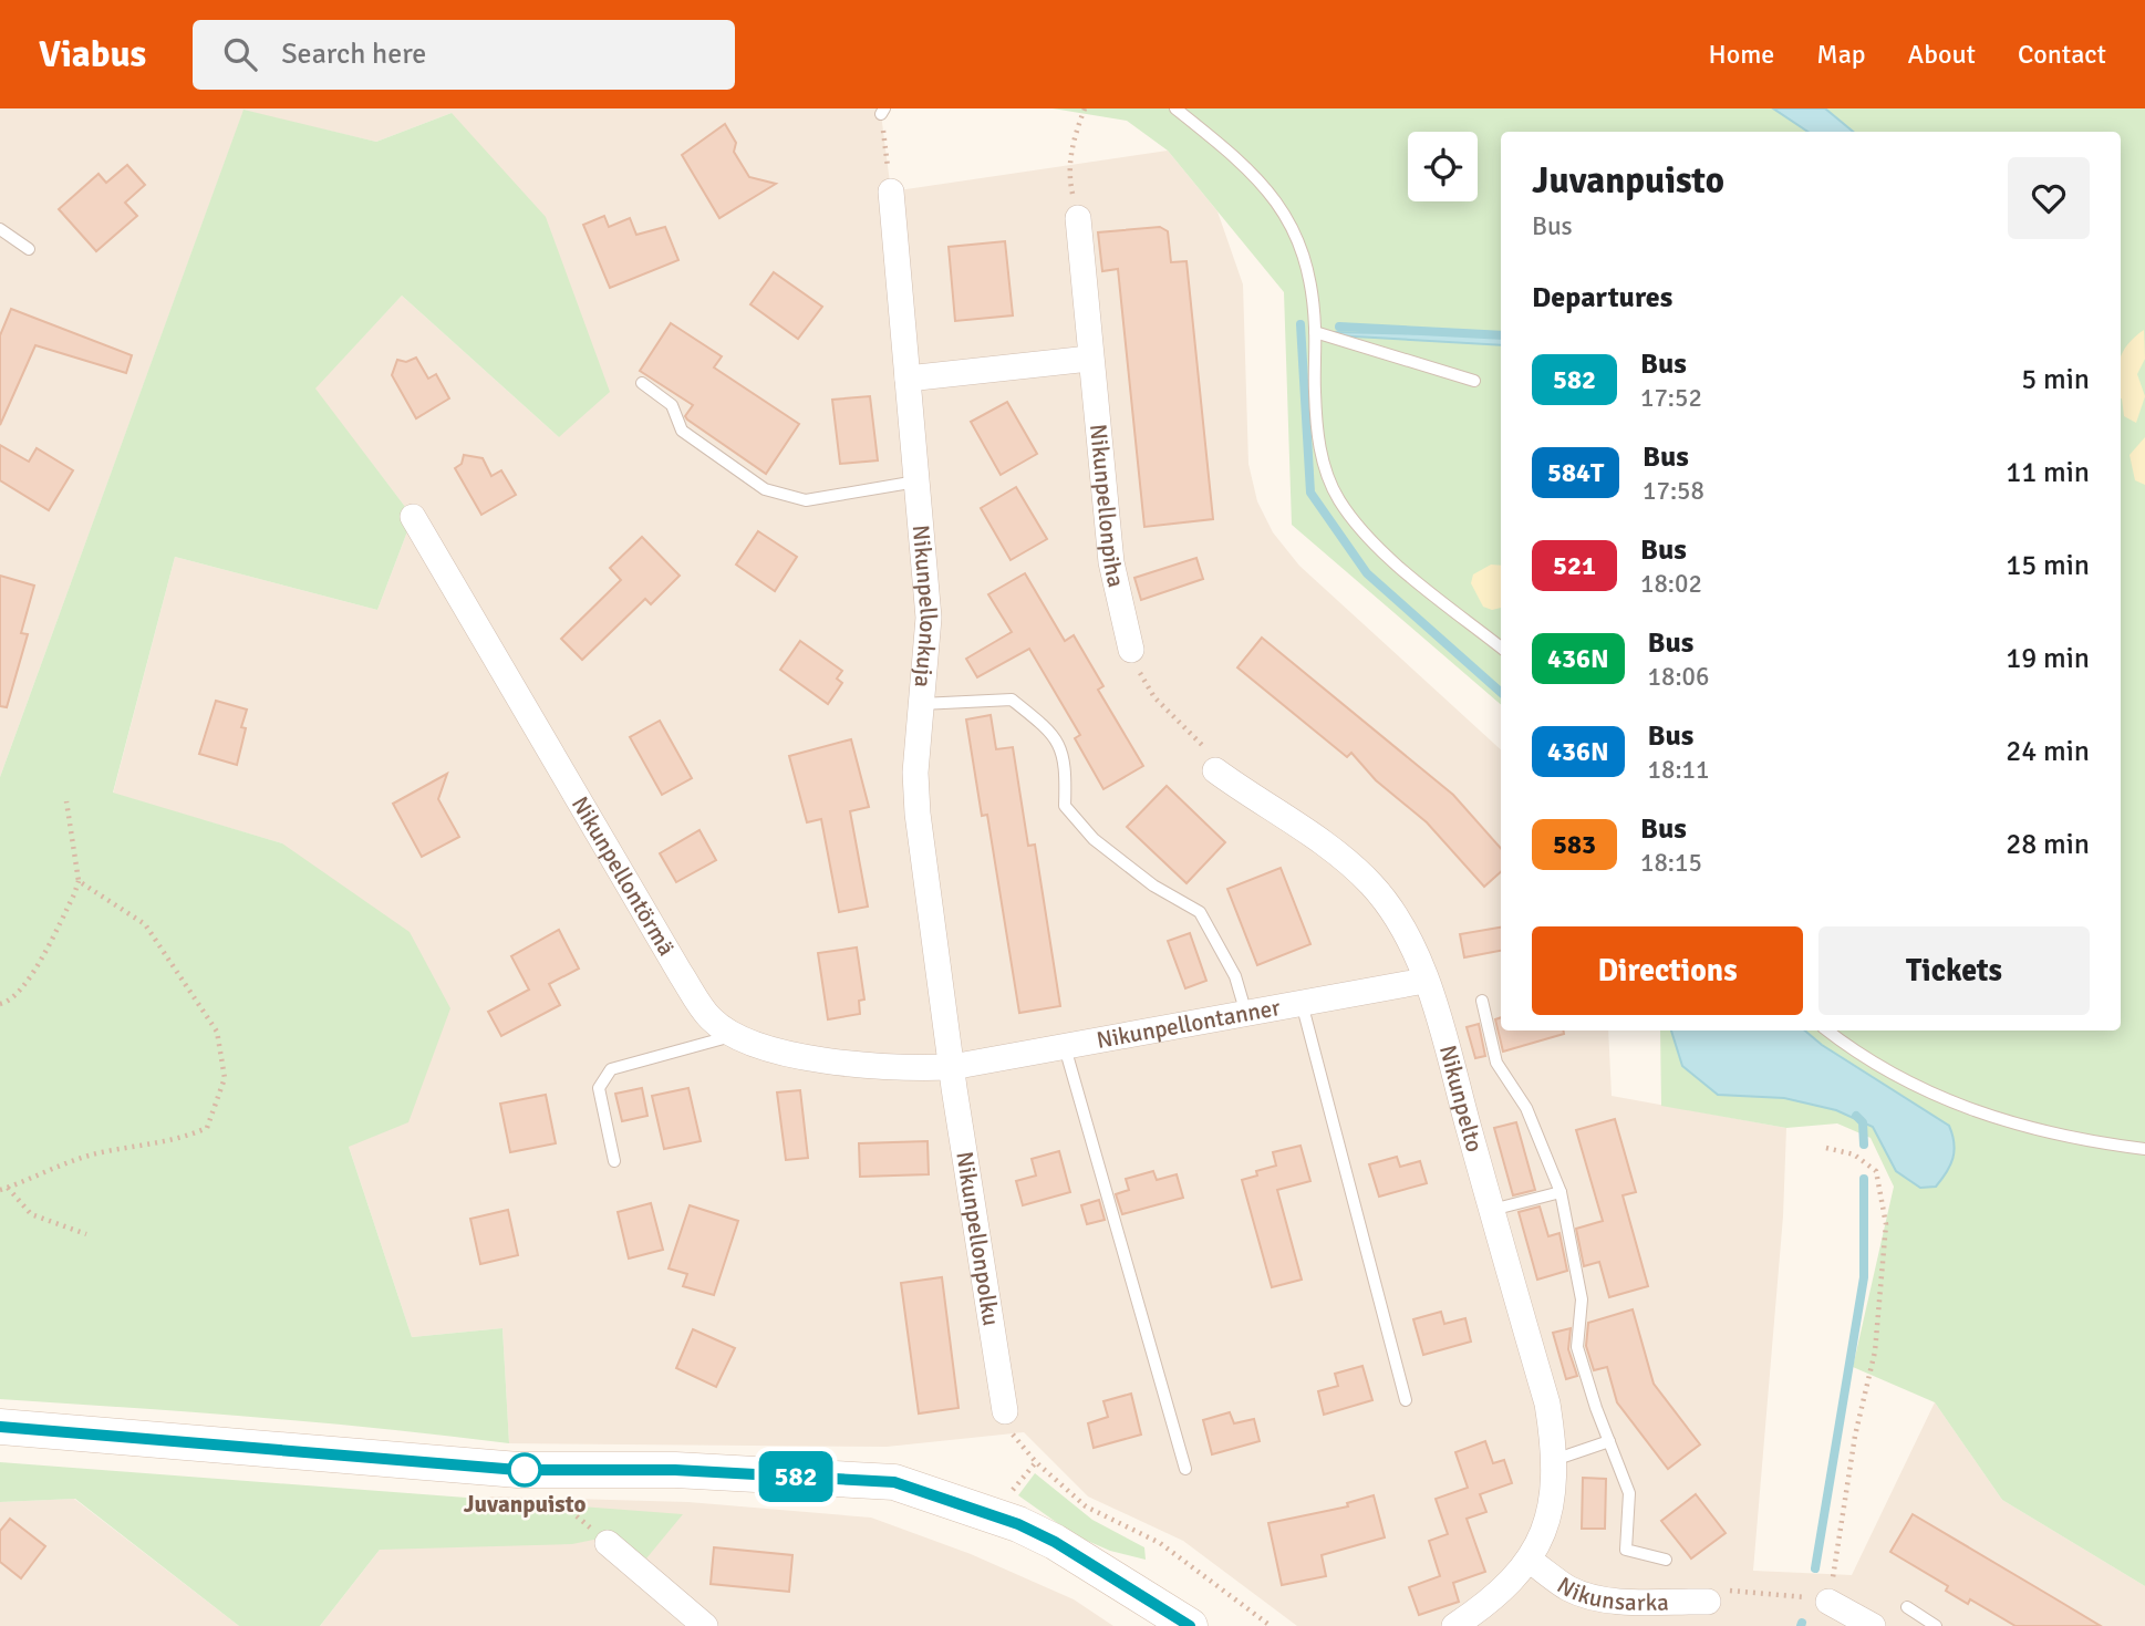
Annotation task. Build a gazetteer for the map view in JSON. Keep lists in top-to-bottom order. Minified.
{"streets":{"street":["Nikunpellonpiha","Nikunpellonkuja","Nikunpellontörmä","Nikunpellontanner","Nikunpelto","Nikunpellonpolku","Nikunsarka"]},"crossings":[["Nikunpellonkuja","Nikunpellontörmä"],["Nikunpellonkuja","Nikunpellontanner"],["Nikunpellonkuja","Nikunpellonpolku"],["Nikunpellontörmä","Nikunpellontanner"],["Nikunpellontörmä","Nikunpellonpolku"],["Nikunpellontanner","Nikunpelto"],["Nikunpellontanner","Nikunpellonpolku"],["Nikunpelto","Nikunsarka"]],"places":["Juvanpuisto"],"lines":["bus line 582"],"page":{"header":"Viabus","search":"Search here","nav":["Home","Map","About","Contact"],"on_map":"582","heading":[["Juvanpuisto","Bus"],"Departures"],"list":[{"mark":"582","name":"Bus","note":"17:52","value":"5 min"},{"mark":"584T","name":"Bus","note":"17:58","value":"11 min"},{"mark":"521","name":"Bus","note":"18:02","value":"15 min"},{"mark":"436N","name":"Bus","note":"18:06","value":"19 min"},{"mark":"436N","name":"Bus","note":"18:11","value":"24 min"},{"mark":"583","name":"Bus","note":"18:15","value":"28 min"}],"buttons":["Directions","Tickets"]}}
